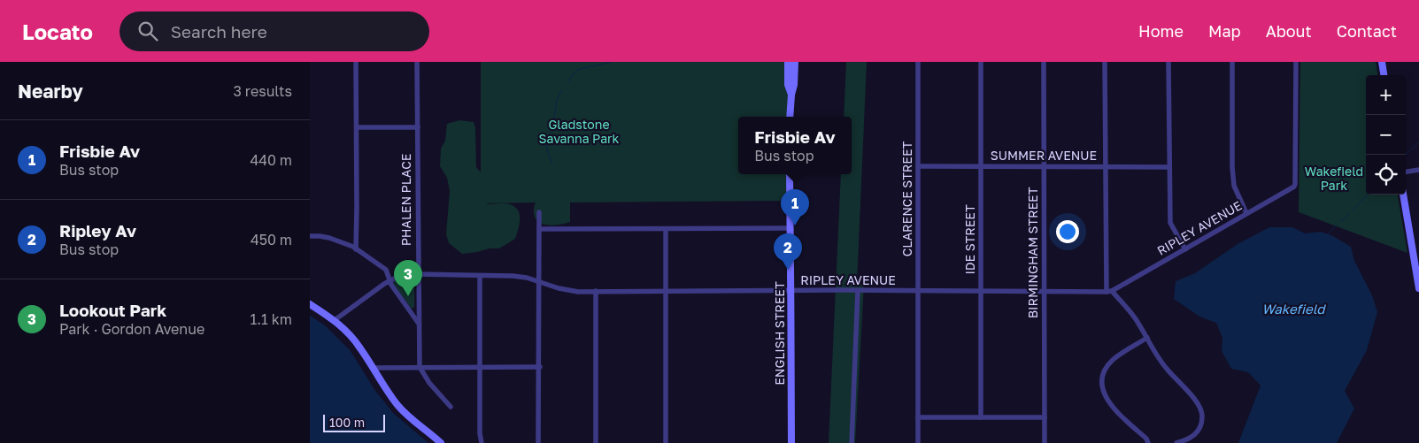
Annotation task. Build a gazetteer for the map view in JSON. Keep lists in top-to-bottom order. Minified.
{"streets":{"street":["SUMMER AVENUE","CLARENCE STREET","PHALEN PLACE","RIPLEY AVENUE","IDE STREET","BIRMINGHAM STREET","ENGLISH STREET"]},"crossings":[["SUMMER AVENUE","CLARENCE STREET"],["SUMMER AVENUE","IDE STREET"],["SUMMER AVENUE","BIRMINGHAM STREET"],["CLARENCE STREET","RIPLEY AVENUE"],["PHALEN PLACE","RIPLEY AVENUE"],["RIPLEY AVENUE","IDE STREET"],["RIPLEY AVENUE","BIRMINGHAM STREET"],["RIPLEY AVENUE","ENGLISH STREET"]],"water":["Wakefield"],"parks":["Gladstone Savanna Park","Wakefield Park"],"scale_bar":"100 m","page":{"header":"Locato","search":"Search here","nav":["Home","Map","About","Contact"],"heading":["Nearby","3 results"],"map_buttons":["+","−"],"popup":["Frisbie Av","Bus stop"],"list":[{"mark":"1","name":"Frisbie Av","note":"Bus stop","value":"440 m"},{"mark":"2","name":"Ripley Av","note":"Bus stop","value":"450 m"},{"mark":"3","name":"Lookout Park","note":"Park · Gordon Avenue","value":"1.1 km"}],"pins":["1","2","3"],"scale":"100 m"}}
